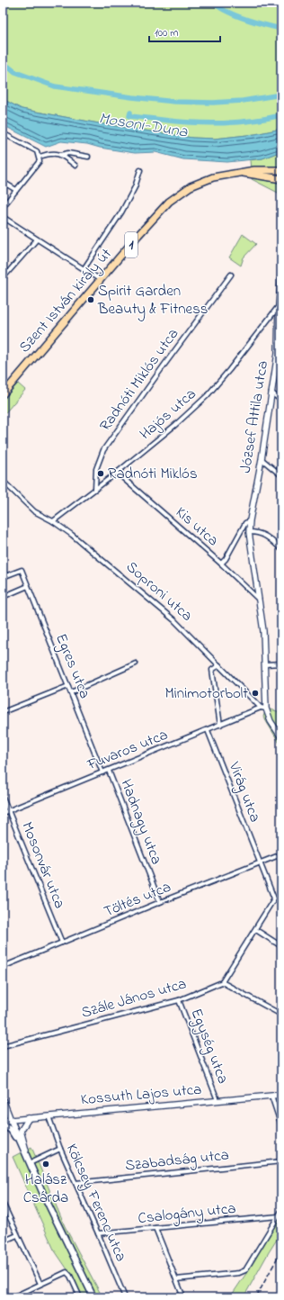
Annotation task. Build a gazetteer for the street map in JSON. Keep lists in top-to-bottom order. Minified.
{"streets":{"main road":["1","Szent István király út","Kossuth Lajos utca"],"street":["Radnóti Miklós utca","Hajós utca","József Attila utca","Kis utca","Soproni utca","Egres utca","Fuvaros utca","Virág utca","Hadnagy utca","Mosonvár utca","Töltés utca","Szále János utca","Egység utca","Szabadság utca","Kölcsey Ferenc utca","Csalogány utca"]},"crossings":[["Radnóti Miklós utca","Hajós utca"],["Hajós utca","József Attila utca"],["Hajós utca","Kis utca"],["Hajós utca","Soproni utca"],["József Attila utca","Kis utca"],["Soproni utca","Fuvaros utca"],["Egres utca","Fuvaros utca"],["Fuvaros utca","Virág utca"],["Fuvaros utca","Hadnagy utca"],["Fuvaros utca","Mosonvár utca"],["Virág utca","Töltés utca"],["Hadnagy utca","Töltés utca"],["Mosonvár utca","Töltés utca"],["Szále János utca","Egység utca"],["Egység utca","Kossuth Lajos utca"],["Kossuth Lajos utca","Kölcsey Ferenc utca"],["Szabadság utca","Kölcsey Ferenc utca"],["Kölcsey Ferenc utca","Csalogány utca"]],"water":["Mosoni-Duna"],"places":["Spirit Garden Beauty & Fitness","Radnóti Miklós","Minimotorbolt","Halász Csárda"],"scale_bar":"100 m"}
